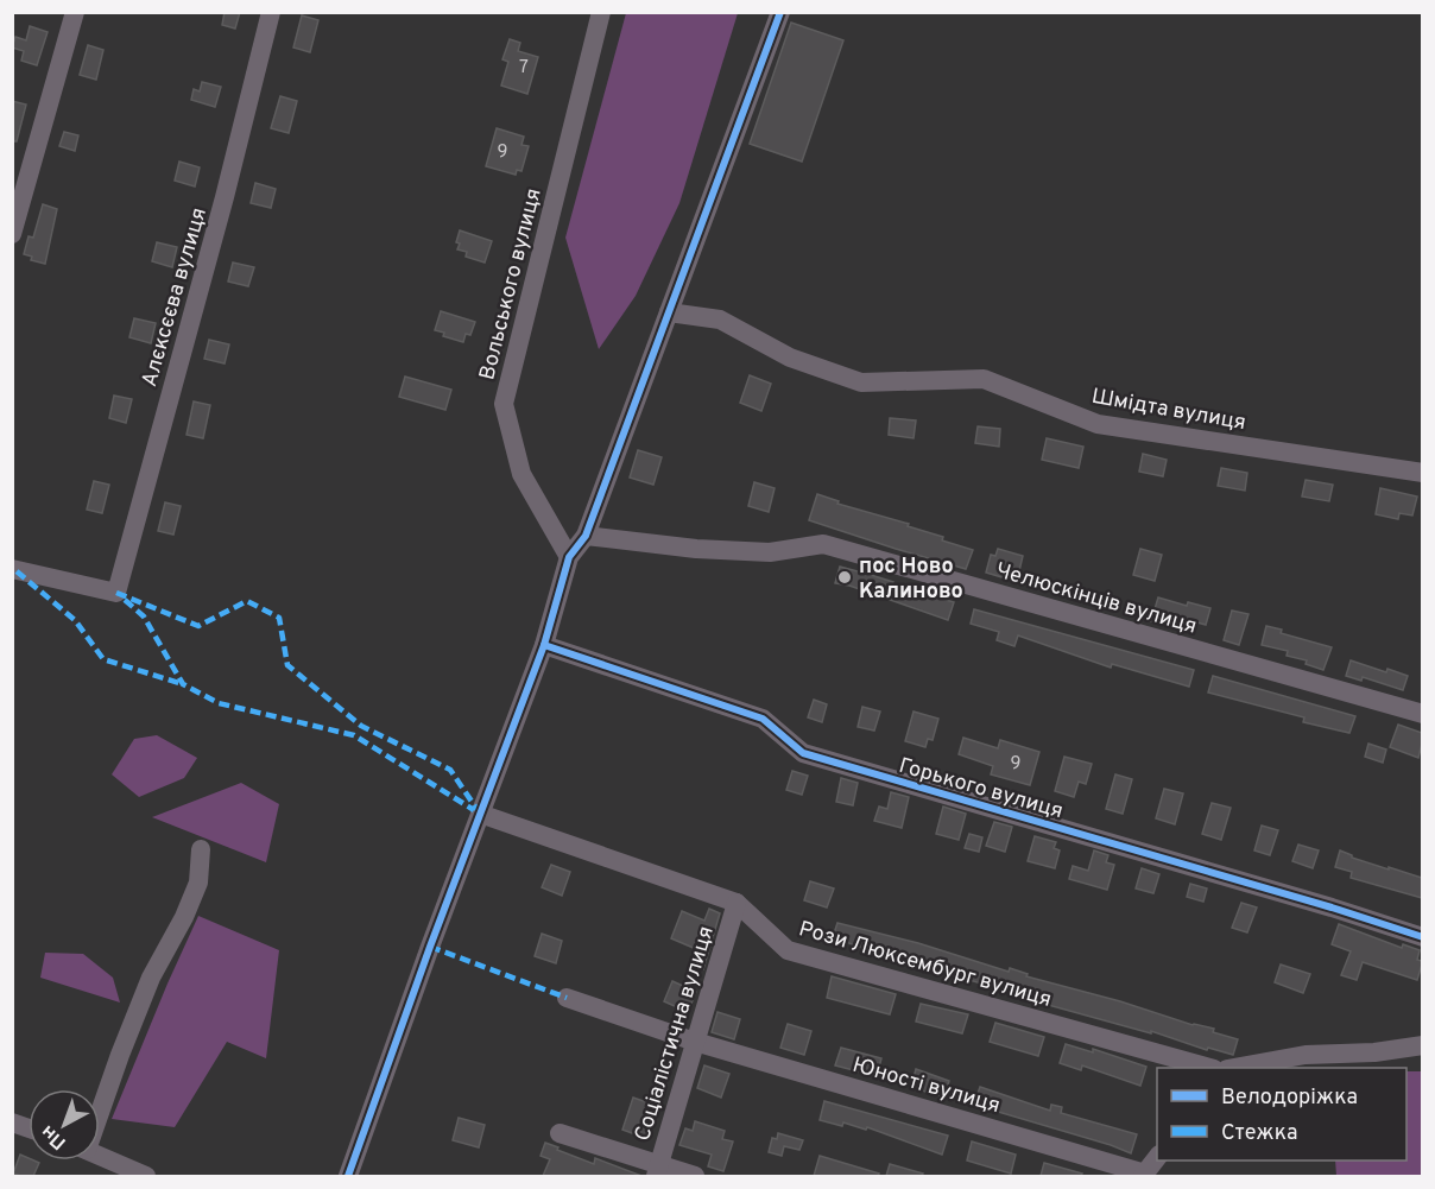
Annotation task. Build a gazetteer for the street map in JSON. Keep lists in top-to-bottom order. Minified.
{"streets":{"street":["Вольського вулиця","Алєксєєва вулиця","Шмідта вулиця","Челюскінців вулиця","Горького вулиця","Рози Люксембург вулиця","Соціалістична вулиця","Юності вулиця"]},"crossings":[["Рози Люксембург вулиця","Соціалістична вулиця"],["Соціалістична вулиця","Юності вулиця"]],"places":["пос Ново Калиново"],"house_numbers":["7","9","9"],"legend":["Велодоріжка","Стежка"],"north":"bottom left"}
